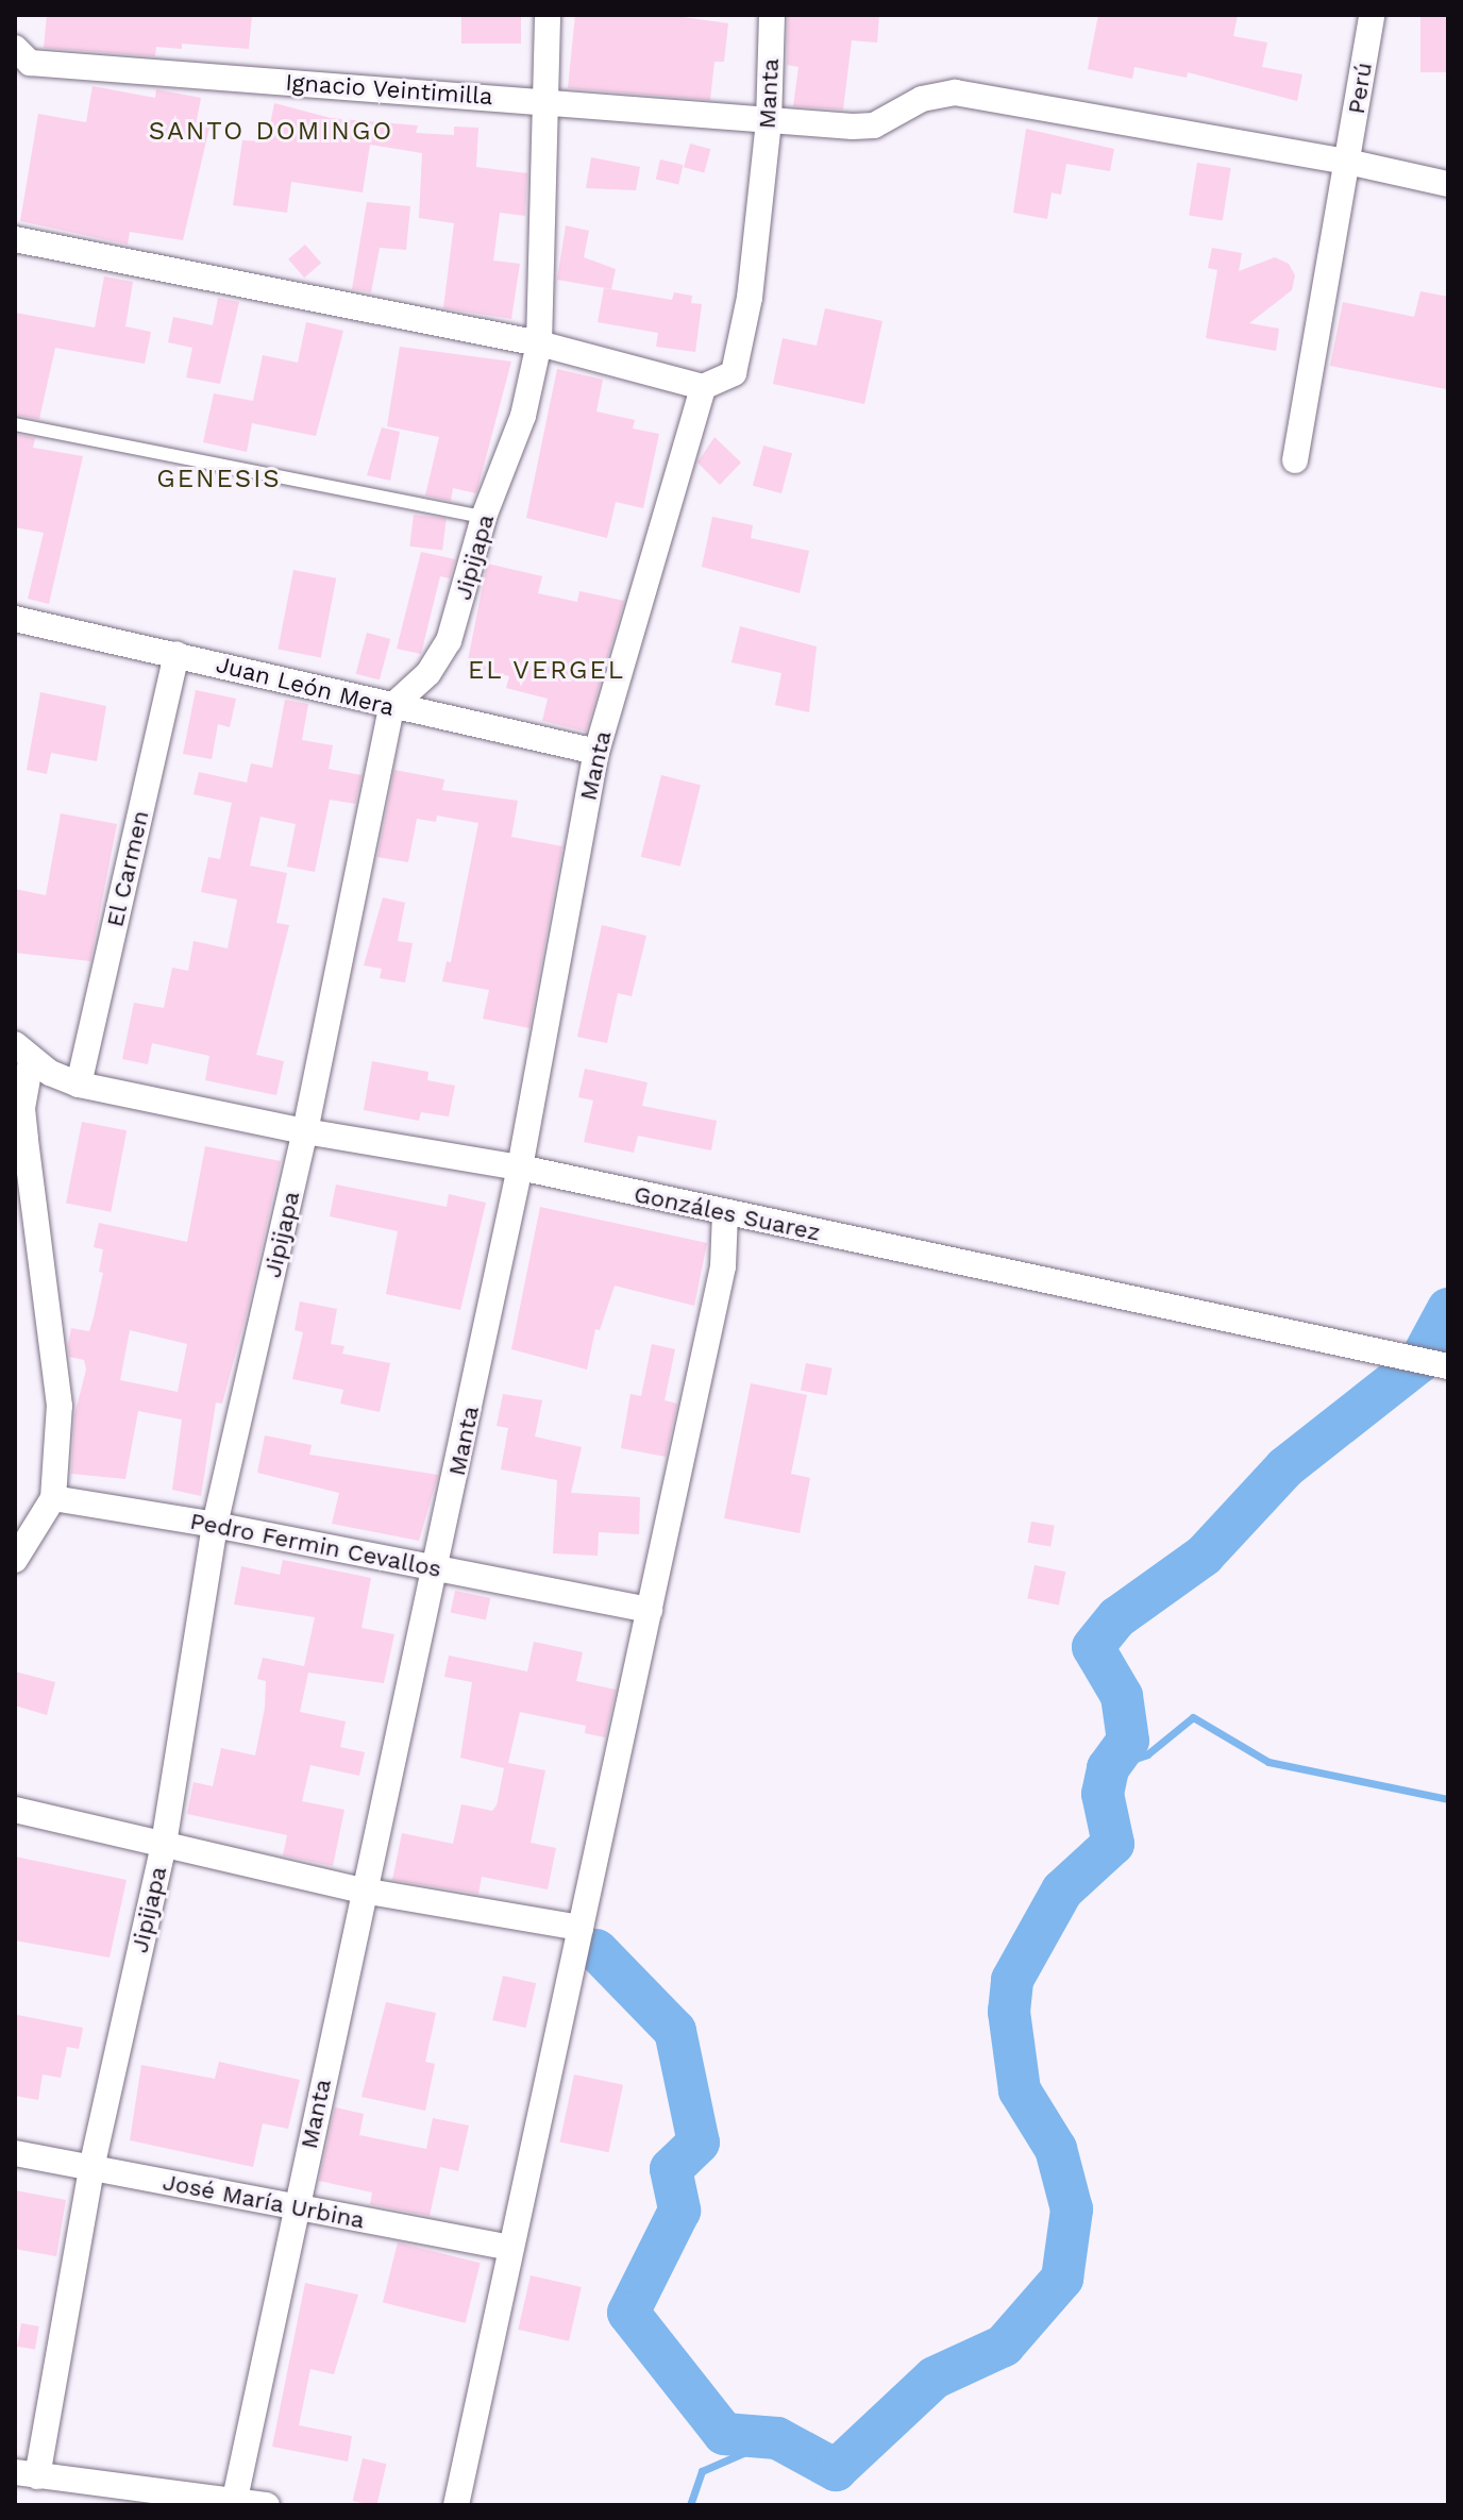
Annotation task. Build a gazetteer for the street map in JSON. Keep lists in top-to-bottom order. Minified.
{"streets":{"street":["Perú","Ignacio Veintimilla","Manta","Jipijapa","Juan León Mera","El Carmen","Gonzáles Suarez","Pedro Fermin Cevallos","José María Urbina"]},"crossings":[["Perú","Ignacio Veintimilla"],["Ignacio Veintimilla","Manta"],["Ignacio Veintimilla","Jipijapa"],["Manta","Juan León Mera"],["Manta","Gonzáles Suarez"],["Manta","Pedro Fermin Cevallos"],["Manta","José María Urbina"],["Jipijapa","Juan León Mera"],["Jipijapa","Gonzáles Suarez"],["Jipijapa","Pedro Fermin Cevallos"],["Jipijapa","José María Urbina"],["Juan León Mera","El Carmen"],["El Carmen","Gonzáles Suarez"]],"districts":["SANTO DOMINGO","GENESIS","EL VERGEL"]}
